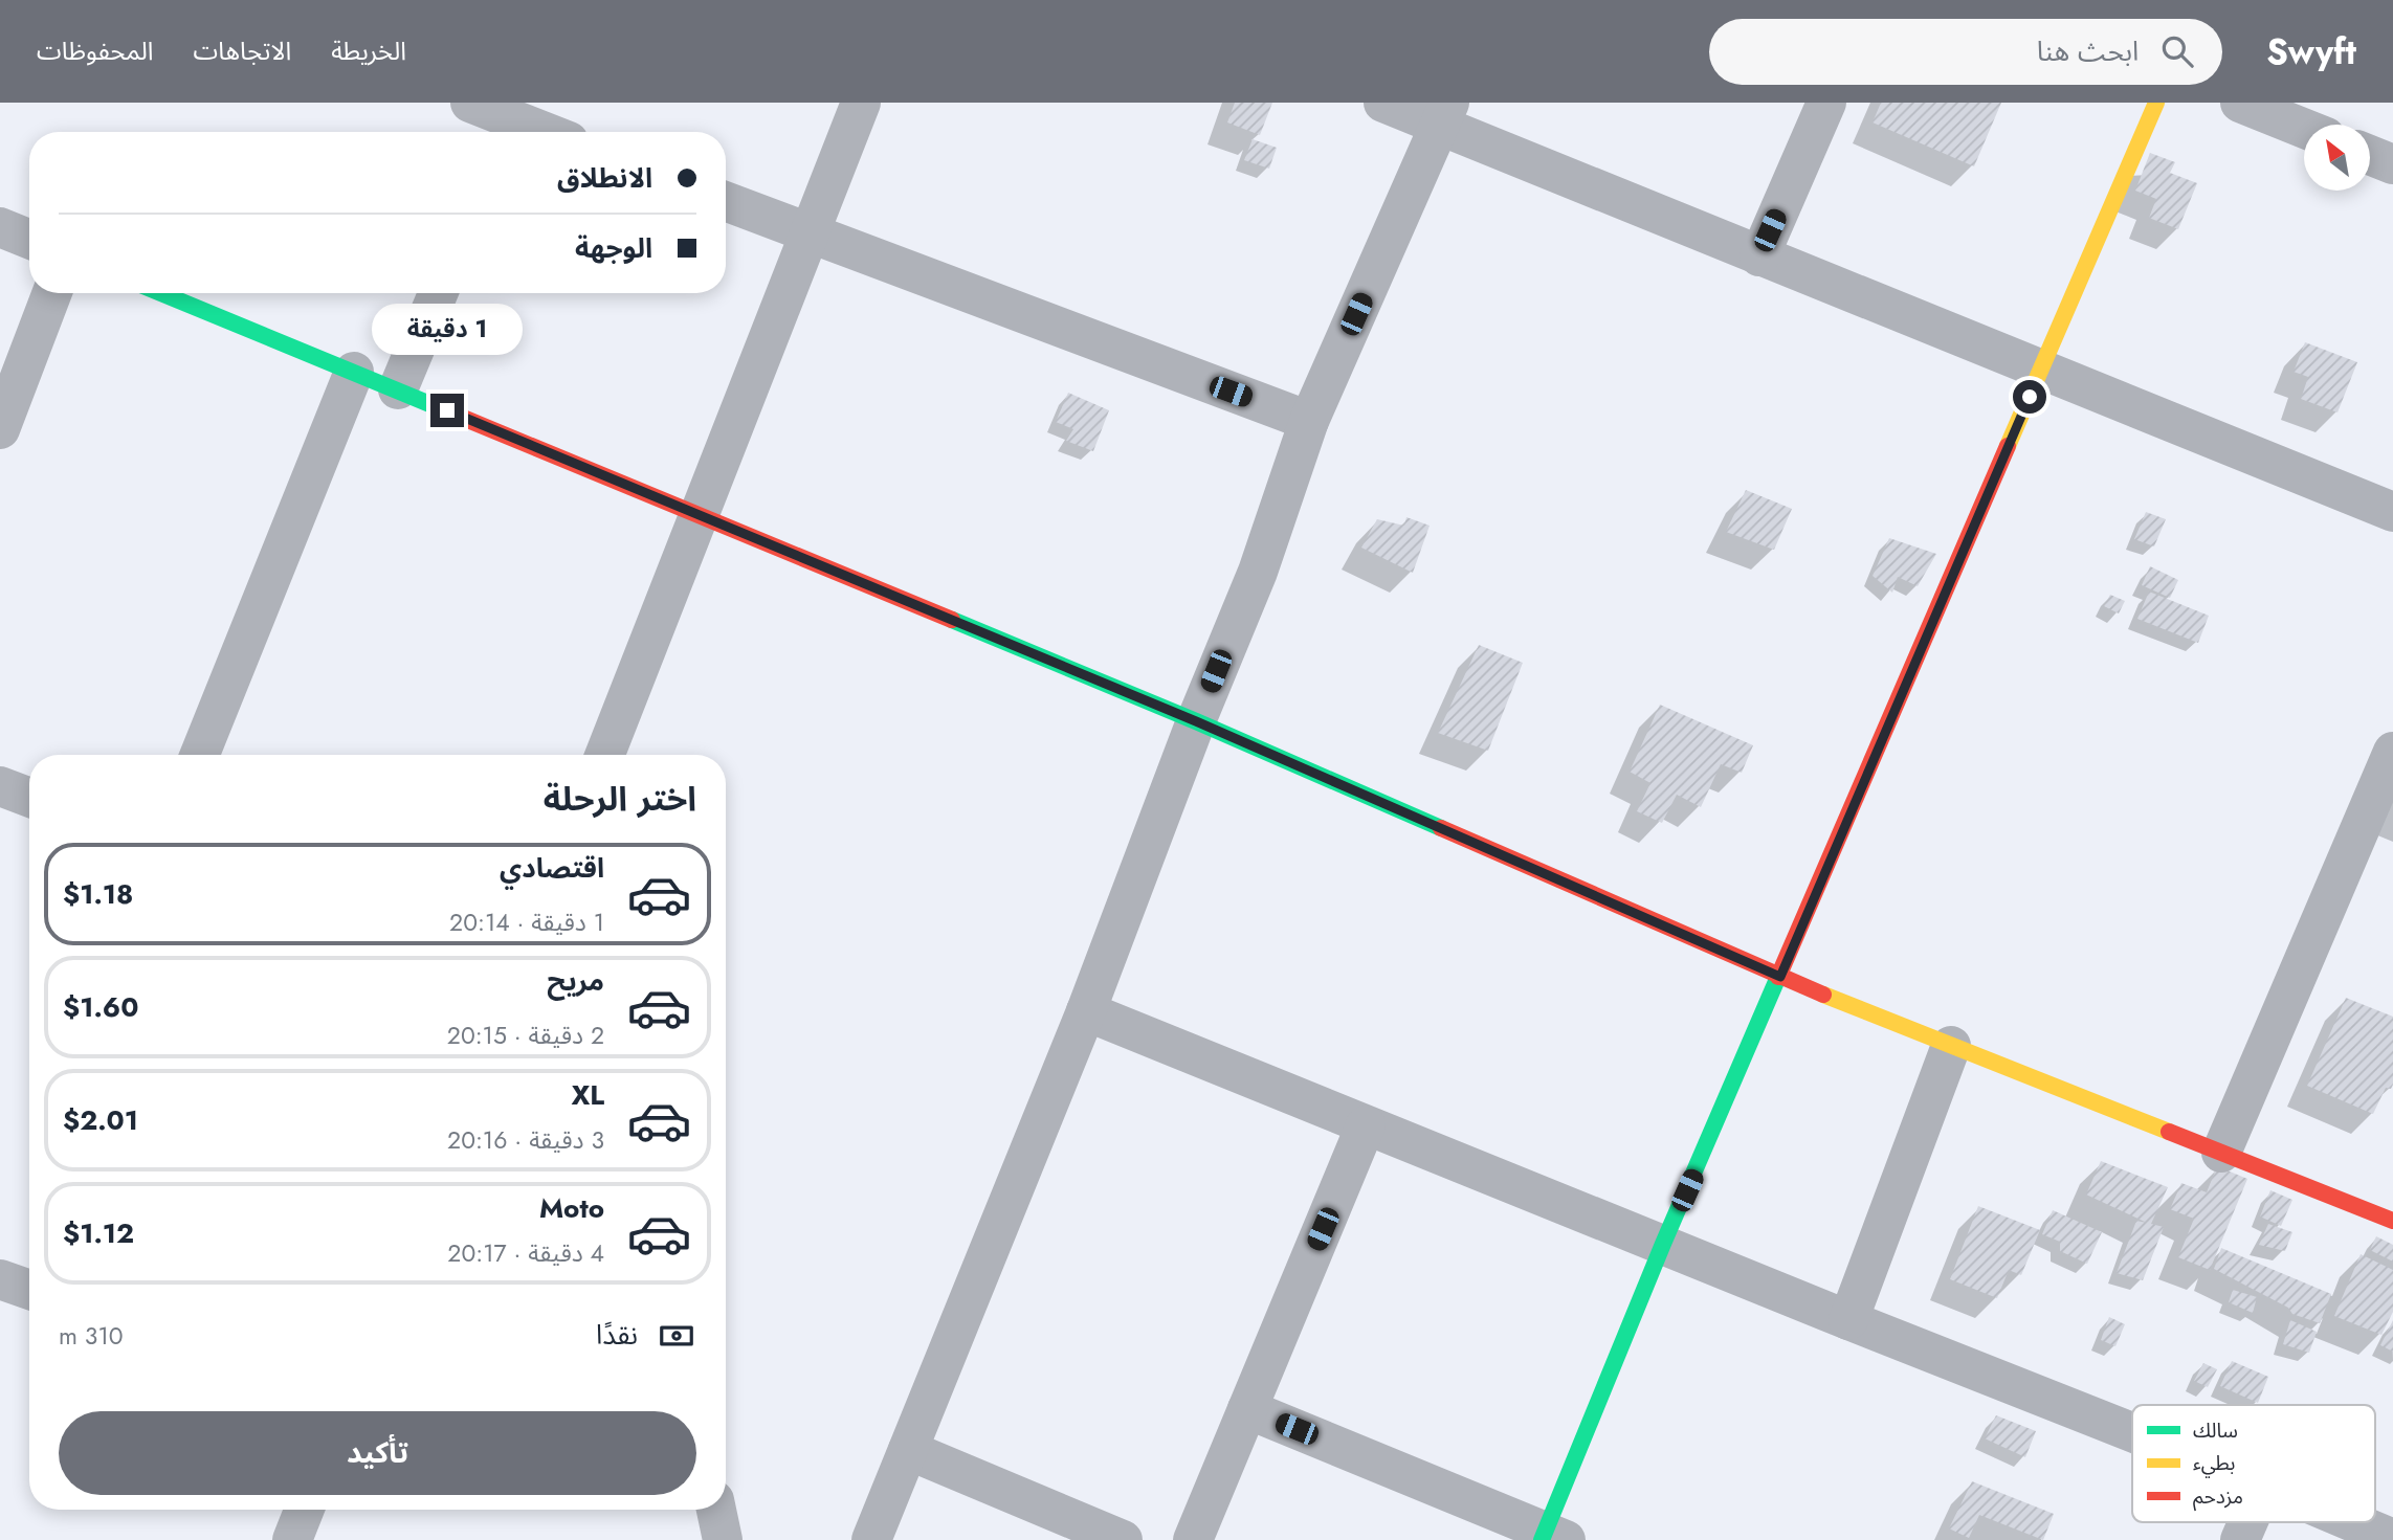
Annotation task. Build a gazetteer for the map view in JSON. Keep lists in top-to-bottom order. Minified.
{"legend":["سالك","بطيء","مزدحم"],"north":"top left","page":{"header":"Swyft","search":"ابحث هنا","nav":["الخريطة","الاتجاهات","المحفوظات"],"banner":["الانطلاق","الوجهة"],"bubble":"1 دقيقة","heading":"اختر الرحلة","list":[{"name":"اقتصادي","note":"1 دقيقة · 20:14","value":"$1.18"},{"name":"مريح","note":"2 دقيقة · 20:15","value":"$1.60"},{"name":"XL","note":"3 دقيقة · 20:16","value":"$2.01"},{"name":"Moto","note":"4 دقيقة · 20:17","value":"$1.12"}],"pay":["نقدًا","310 m"],"buttons":"تأكيد"}}
